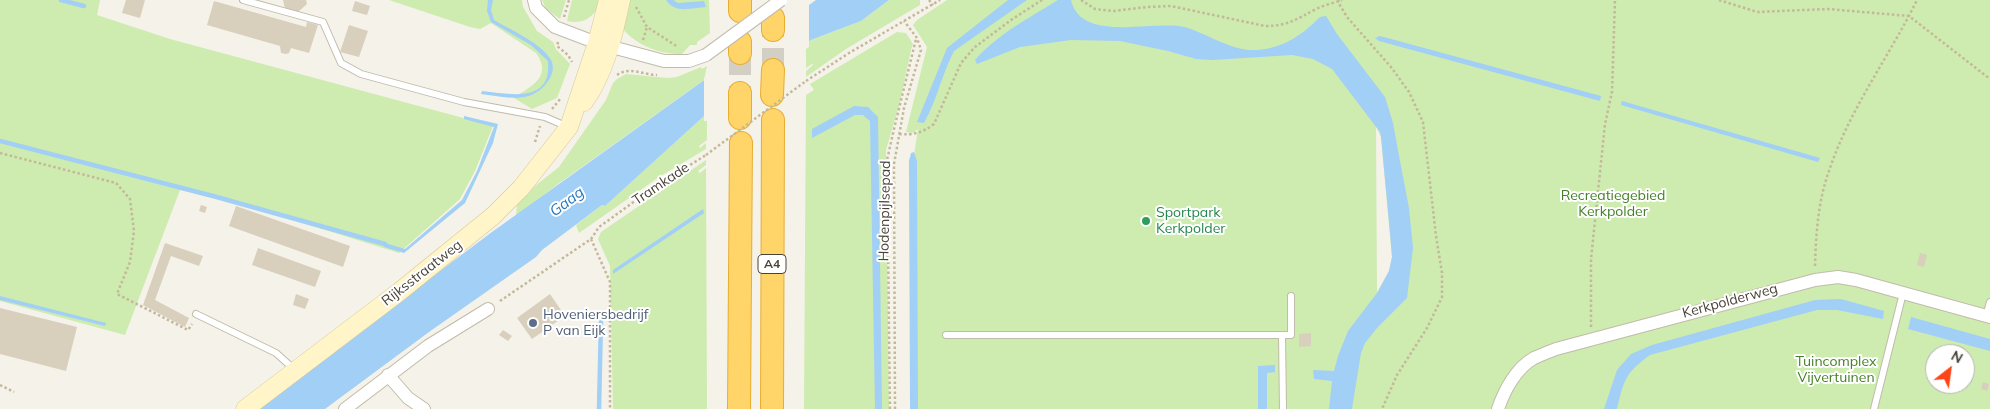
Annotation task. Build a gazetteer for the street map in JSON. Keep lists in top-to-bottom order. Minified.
{"streets":{"highway":["A4"],"main road":["Rijksstraatweg"],"street":["Kerkpolderweg"],"path":["Tramkade","Hodenpijlsepad"]},"water":["Gaag"],"parks":["Recreatiegebied Kerkpolder","Tuincomplex Vijvertuinen"],"places":["Sportpark Kerkpolder","Hoveniersbedrijf P van Eijk"],"north":"top right"}
